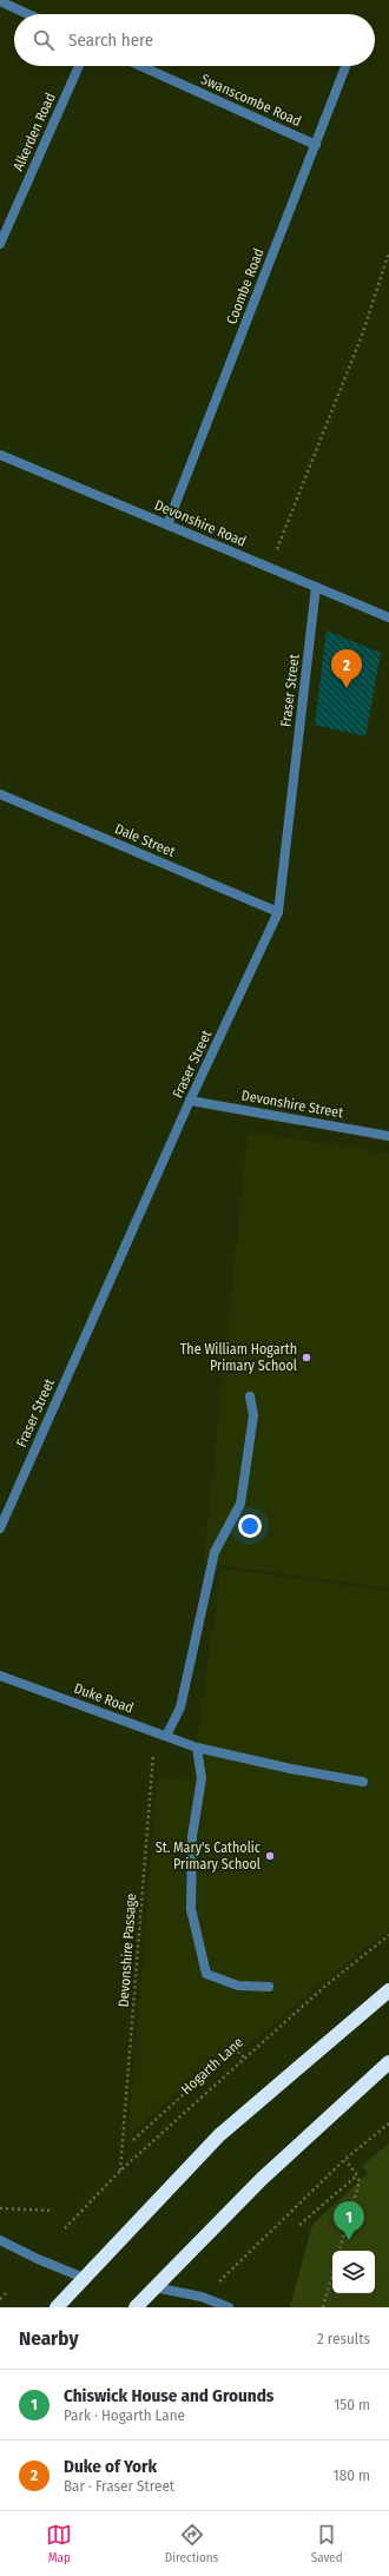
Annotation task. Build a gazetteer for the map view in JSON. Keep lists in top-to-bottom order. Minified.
{"streets":{"street":["Swanscombe Road","Alkerden Road","Coombe Road","Devonshire Road","Fraser Street","Dale Street","Devonshire Street","Duke Road"],"path":["Devonshire Passage","Hogarth Lane"]},"crossings":[["Swanscombe Road","Coombe Road"],["Coombe Road","Devonshire Road"],["Devonshire Road","Fraser Street"],["Fraser Street","Dale Street"],["Fraser Street","Devonshire Street"],["Duke Road","Devonshire Passage"],["Devonshire Passage","Hogarth Lane"]],"places":["The William Hogarth Primary School","St. Mary's Catholic Primary School"],"page":{"search":"Search here","pins":["2","1"],"heading":["Nearby","2 results"],"list":[{"mark":"1","name":"Chiswick House and Grounds","note":"Park · Hogarth Lane","value":"150 m"},{"mark":"2","name":"Duke of York","note":"Bar · Fraser Street","value":"180 m"}],"nav":["Map","Directions","Saved"]}}
